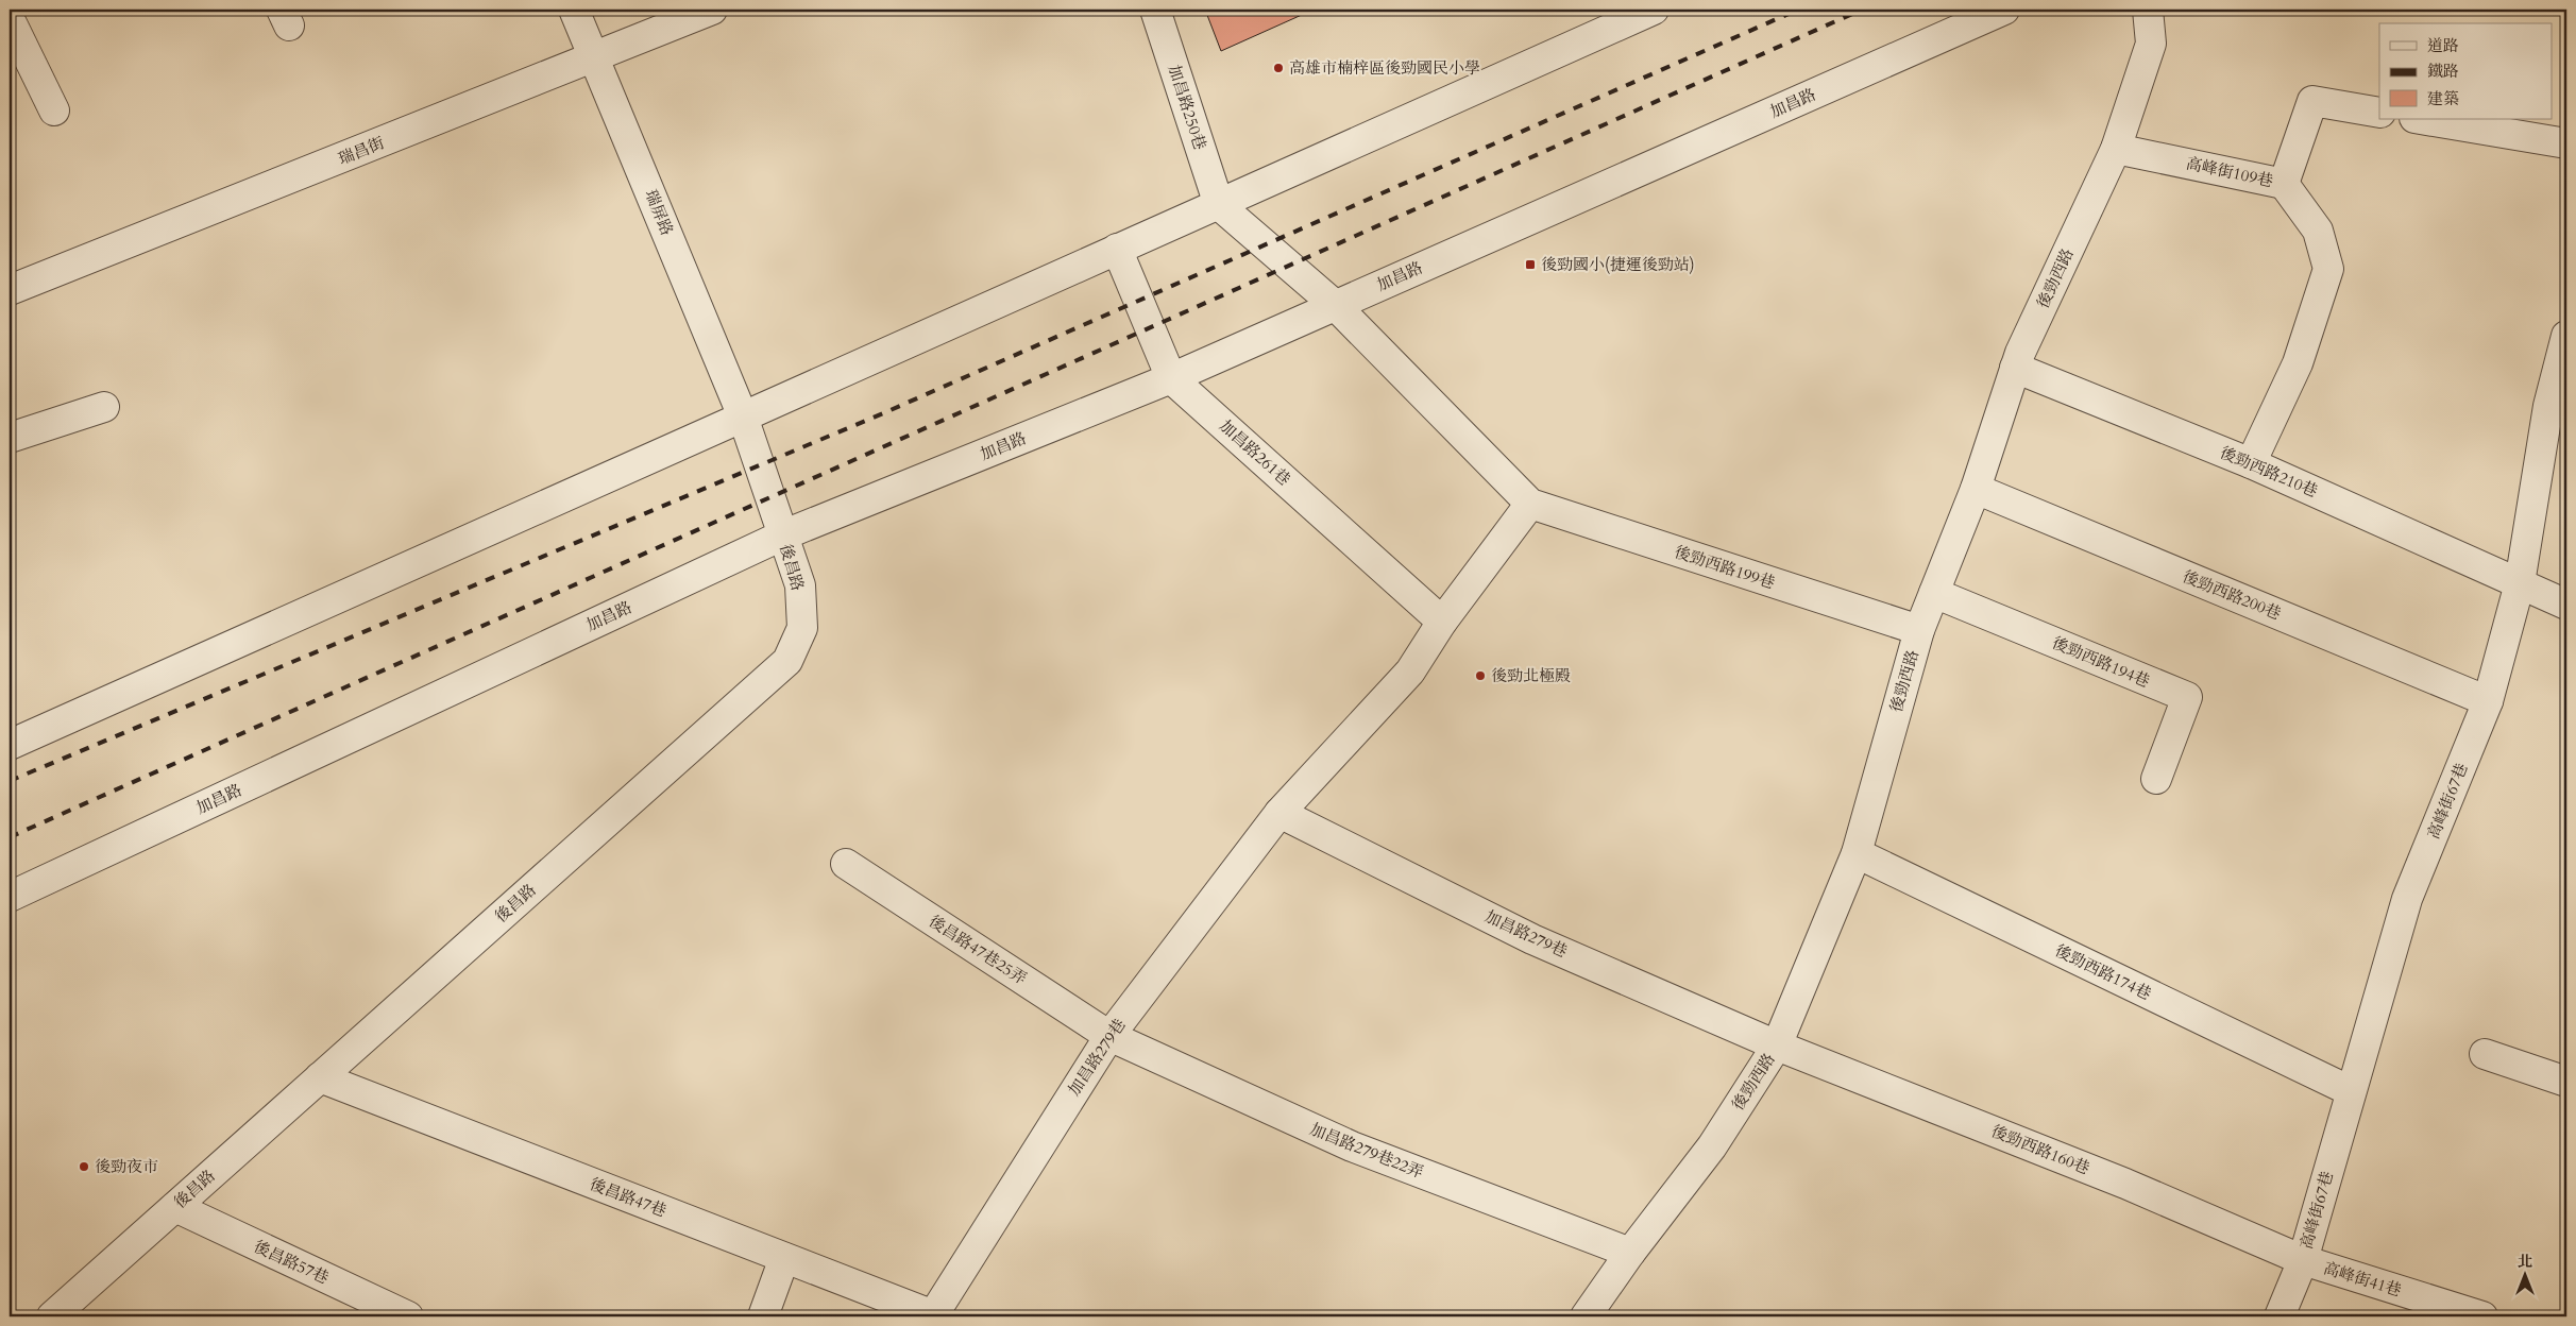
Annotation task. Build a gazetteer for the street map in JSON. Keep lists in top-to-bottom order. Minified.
{"streets":{"street":["加昌路","加昌路250巷","瑞昌街","高峰街109巷","瑞屏路","後勁西路","加昌路261巷","後勁西路210巷","後昌路","後勁西路199巷","後勁西路200巷","後勁西路194巷","高峰街67巷","加昌路279巷","後昌路47巷25弄","後勁西路174巷","後勁西路160巷","加昌路279巷22弄","後昌路47巷","後昌路57巷","高峰街41巷"]},"crossings":[["加昌路","加昌路261巷"],["加昌路","後昌路"],["瑞昌街","瑞屏路"],["高峰街109巷","後勁西路"],["瑞屏路","後昌路"],["後勁西路","後勁西路210巷"],["後勁西路","後勁西路199巷"],["後勁西路","後勁西路200巷"],["後勁西路","後勁西路194巷"],["後勁西路","加昌路279巷"],["後勁西路","後勁西路174巷"],["後勁西路","後勁西路160巷"],["後勁西路","加昌路279巷22弄"],["加昌路261巷","加昌路279巷"],["後勁西路210巷","高峰街67巷"],["後昌路","後昌路47巷"],["後昌路","後昌路57巷"],["後勁西路199巷","加昌路279巷"],["後勁西路200巷","高峰街67巷"],["高峰街67巷","後勁西路174巷"],["高峰街67巷","後勁西路160巷"],["高峰街67巷","高峰街41巷"],["加昌路279巷","後昌路47巷25弄"],["加昌路279巷","後勁西路160巷"],["加昌路279巷","加昌路279巷22弄"],["加昌路279巷","後昌路47巷"],["後昌路47巷25弄","加昌路279巷22弄"],["後勁西路160巷","高峰街41巷"]],"places":{"other":["高雄市楠梓區後勁國民小學","後勁北極殿","後勁夜市"],"transit":["後勁國小(捷運後勁站)"]},"legend":["道路","鐵路","建築"],"north":"top"}
